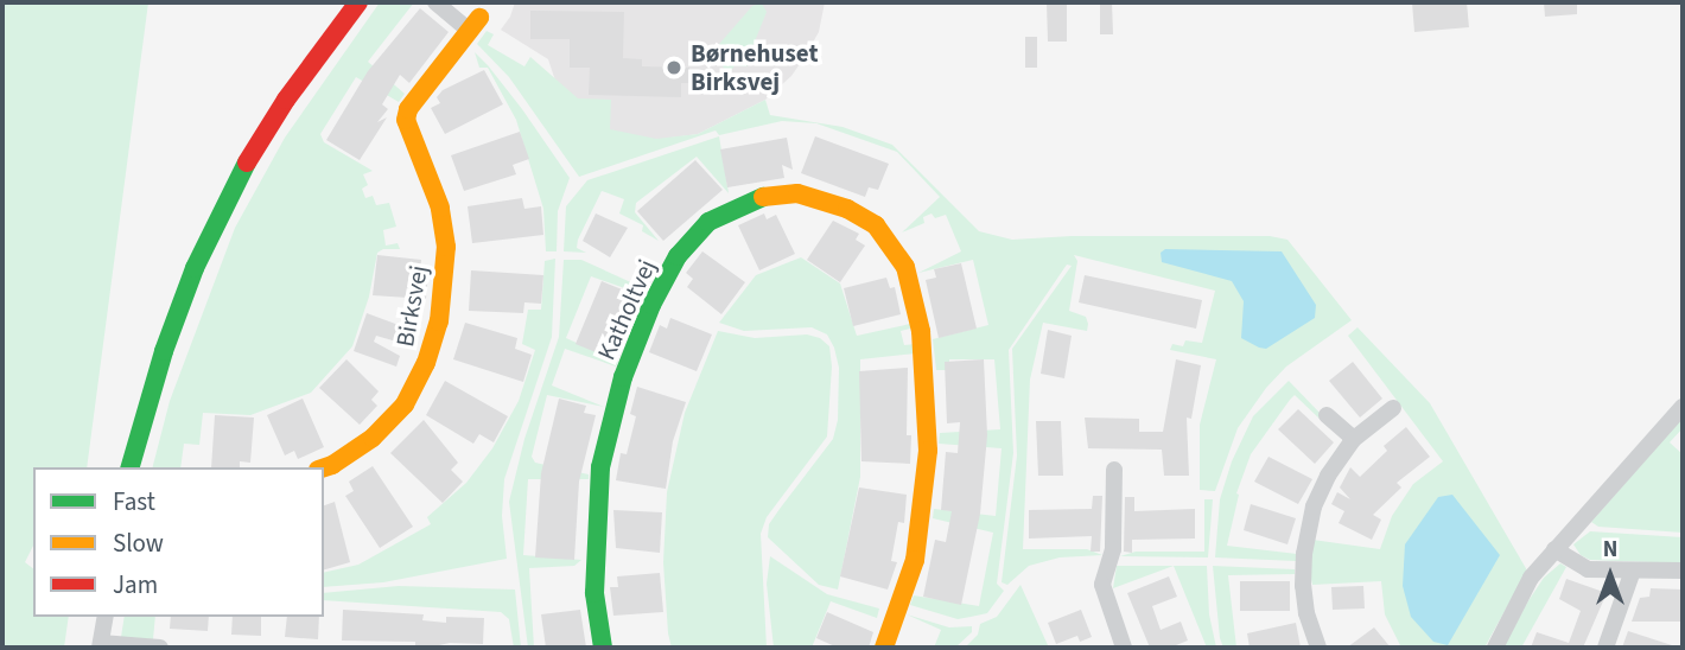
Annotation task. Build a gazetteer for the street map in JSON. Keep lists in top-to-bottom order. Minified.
{"streets":{"street":["Birksvej","Katholtvej"]},"places":["Børnehuset Birksvej"],"legend":["Fast","Slow","Jam"],"north":"top"}
